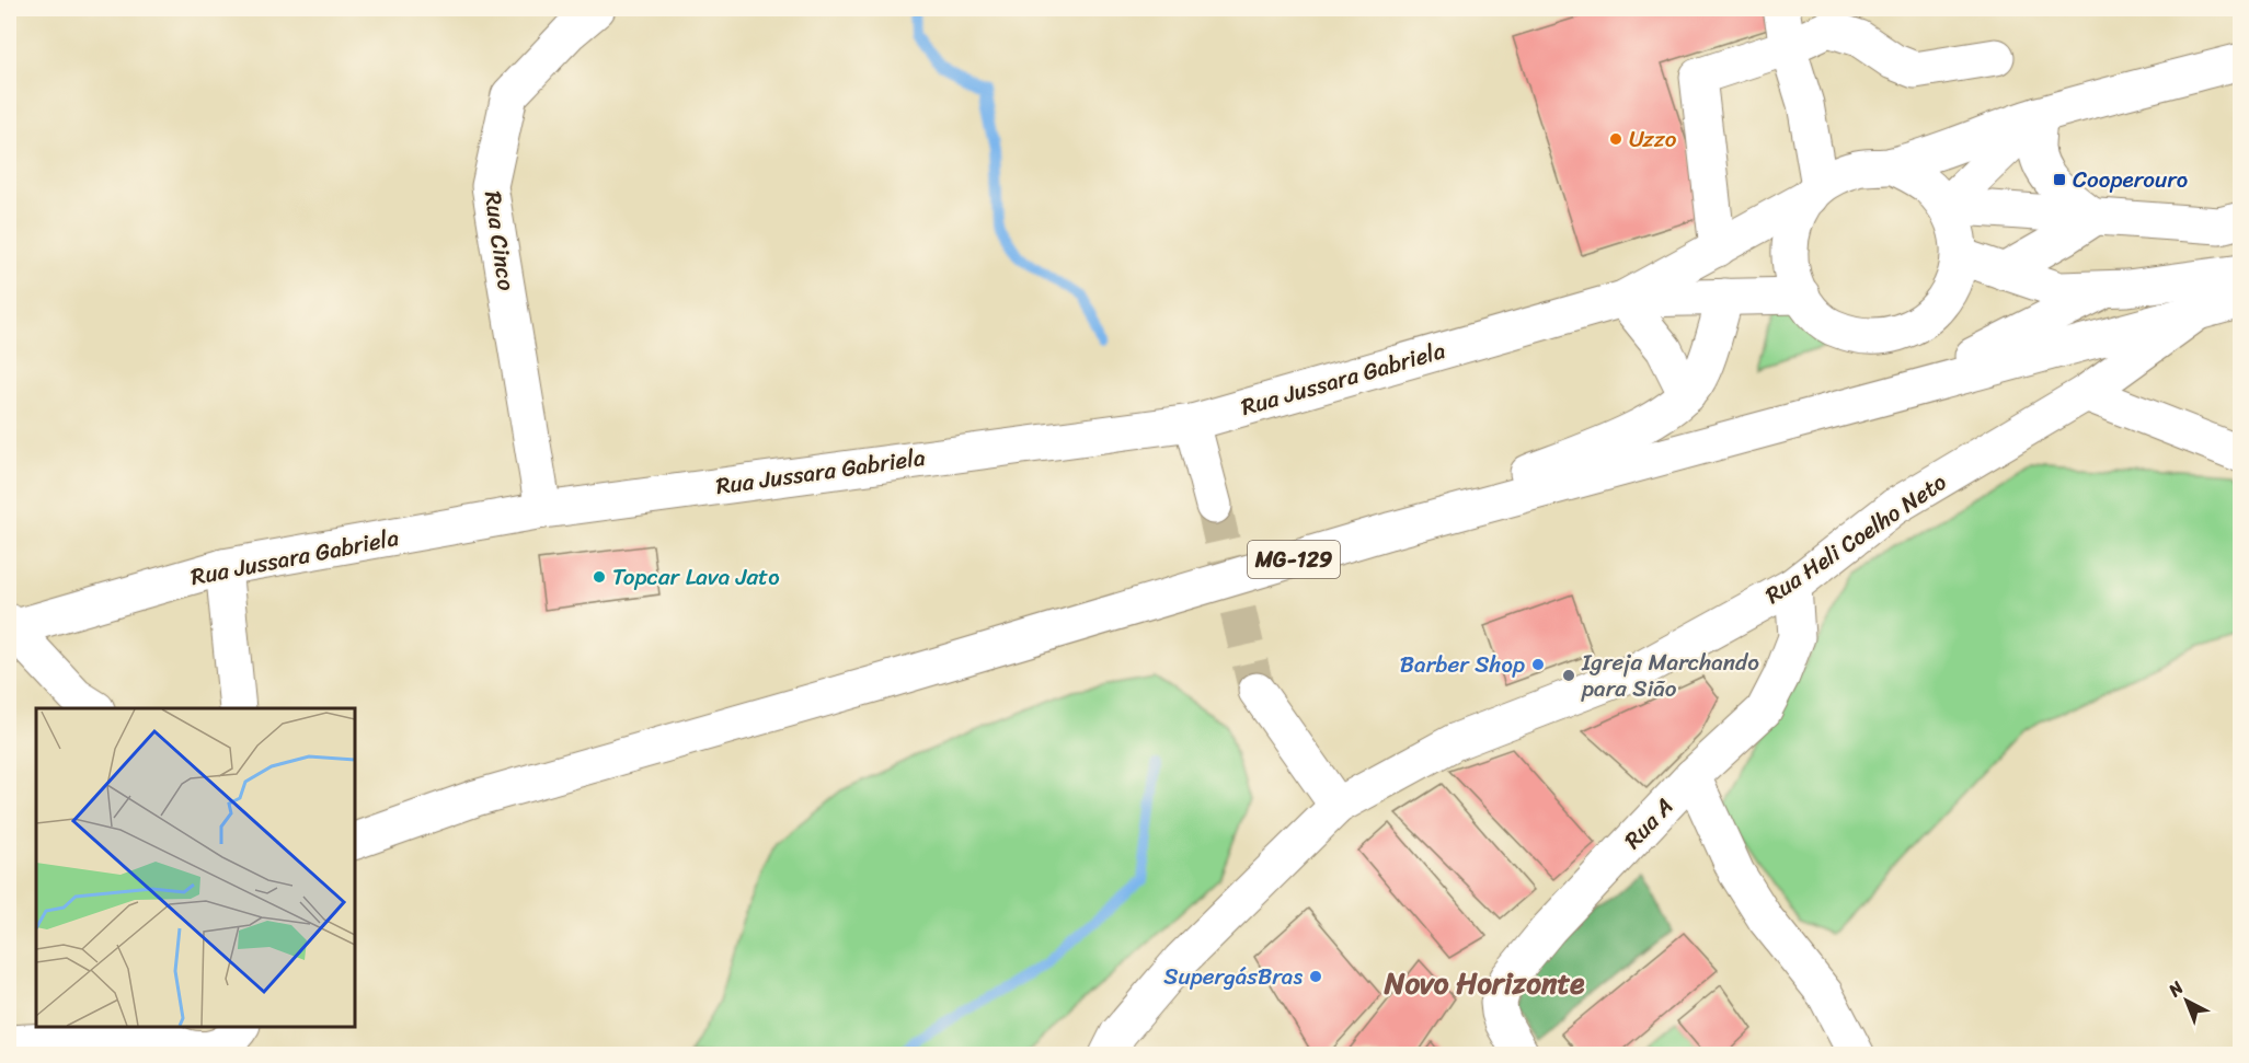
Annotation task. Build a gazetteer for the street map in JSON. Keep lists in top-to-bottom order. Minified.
{"streets":{"street":["Rua Cinco","Rua Jussara Gabriela","Rua Heli Coelho Neto","MG-129","Rua A"]},"crossings":[["Rua Cinco","Rua Jussara Gabriela"],["Rua Heli Coelho Neto","MG-129"],["Rua Heli Coelho Neto","Rua A"]],"districts":["Novo Horizonte"],"places":{"other":["Uzzo","Topcar Lava Jato","Barber Shop","Igreja Marchando para Sião","SupergásBras"],"transit":["Cooperouro"]},"north":"top left"}
